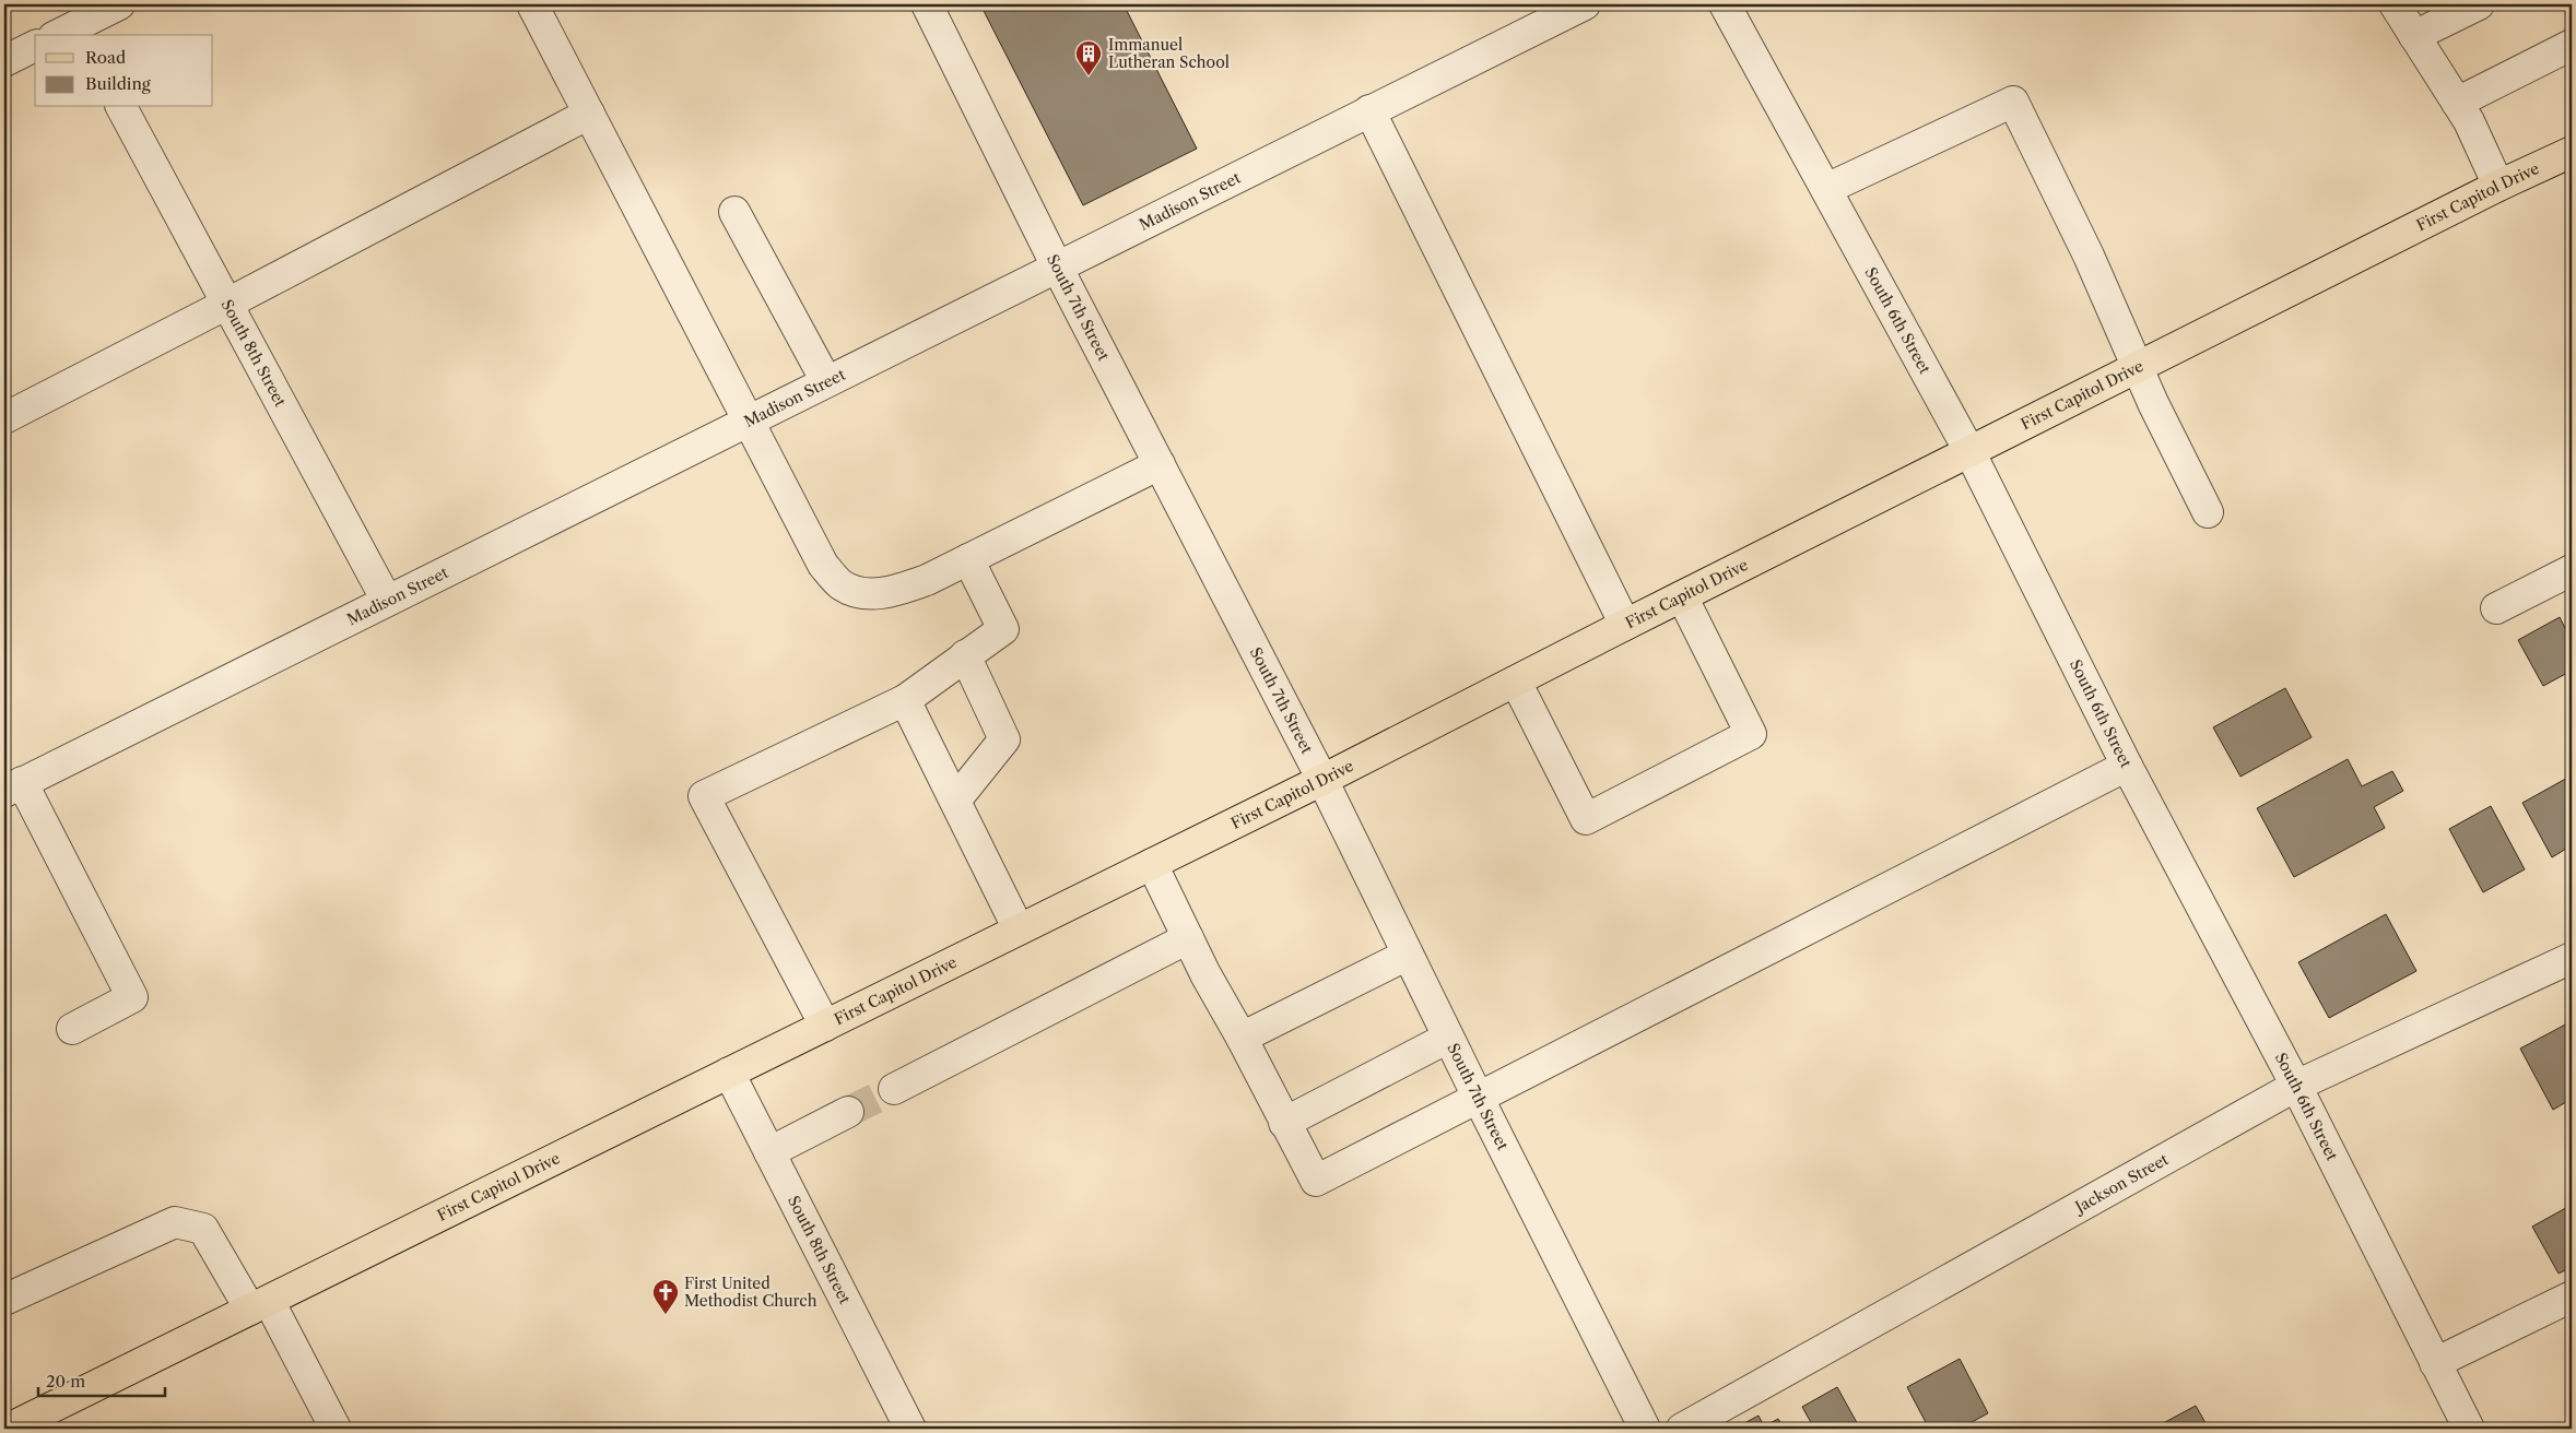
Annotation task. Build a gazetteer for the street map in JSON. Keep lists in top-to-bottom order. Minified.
{"streets":{"main road":["First Capitol Drive"],"street":["Madison Street","South 7th Street","South 6th Street","South 8th Street","Jackson Street"]},"crossings":[["First Capitol Drive","South 7th Street"],["First Capitol Drive","South 6th Street"],["First Capitol Drive","South 8th Street"],["Madison Street","South 7th Street"],["Madison Street","South 8th Street"],["South 6th Street","Jackson Street"]],"places":{"building":["Immanuel Lutheran School"],"church":["First United Methodist Church"]},"legend":["Road","Building"],"scale_bar":"20 m"}
